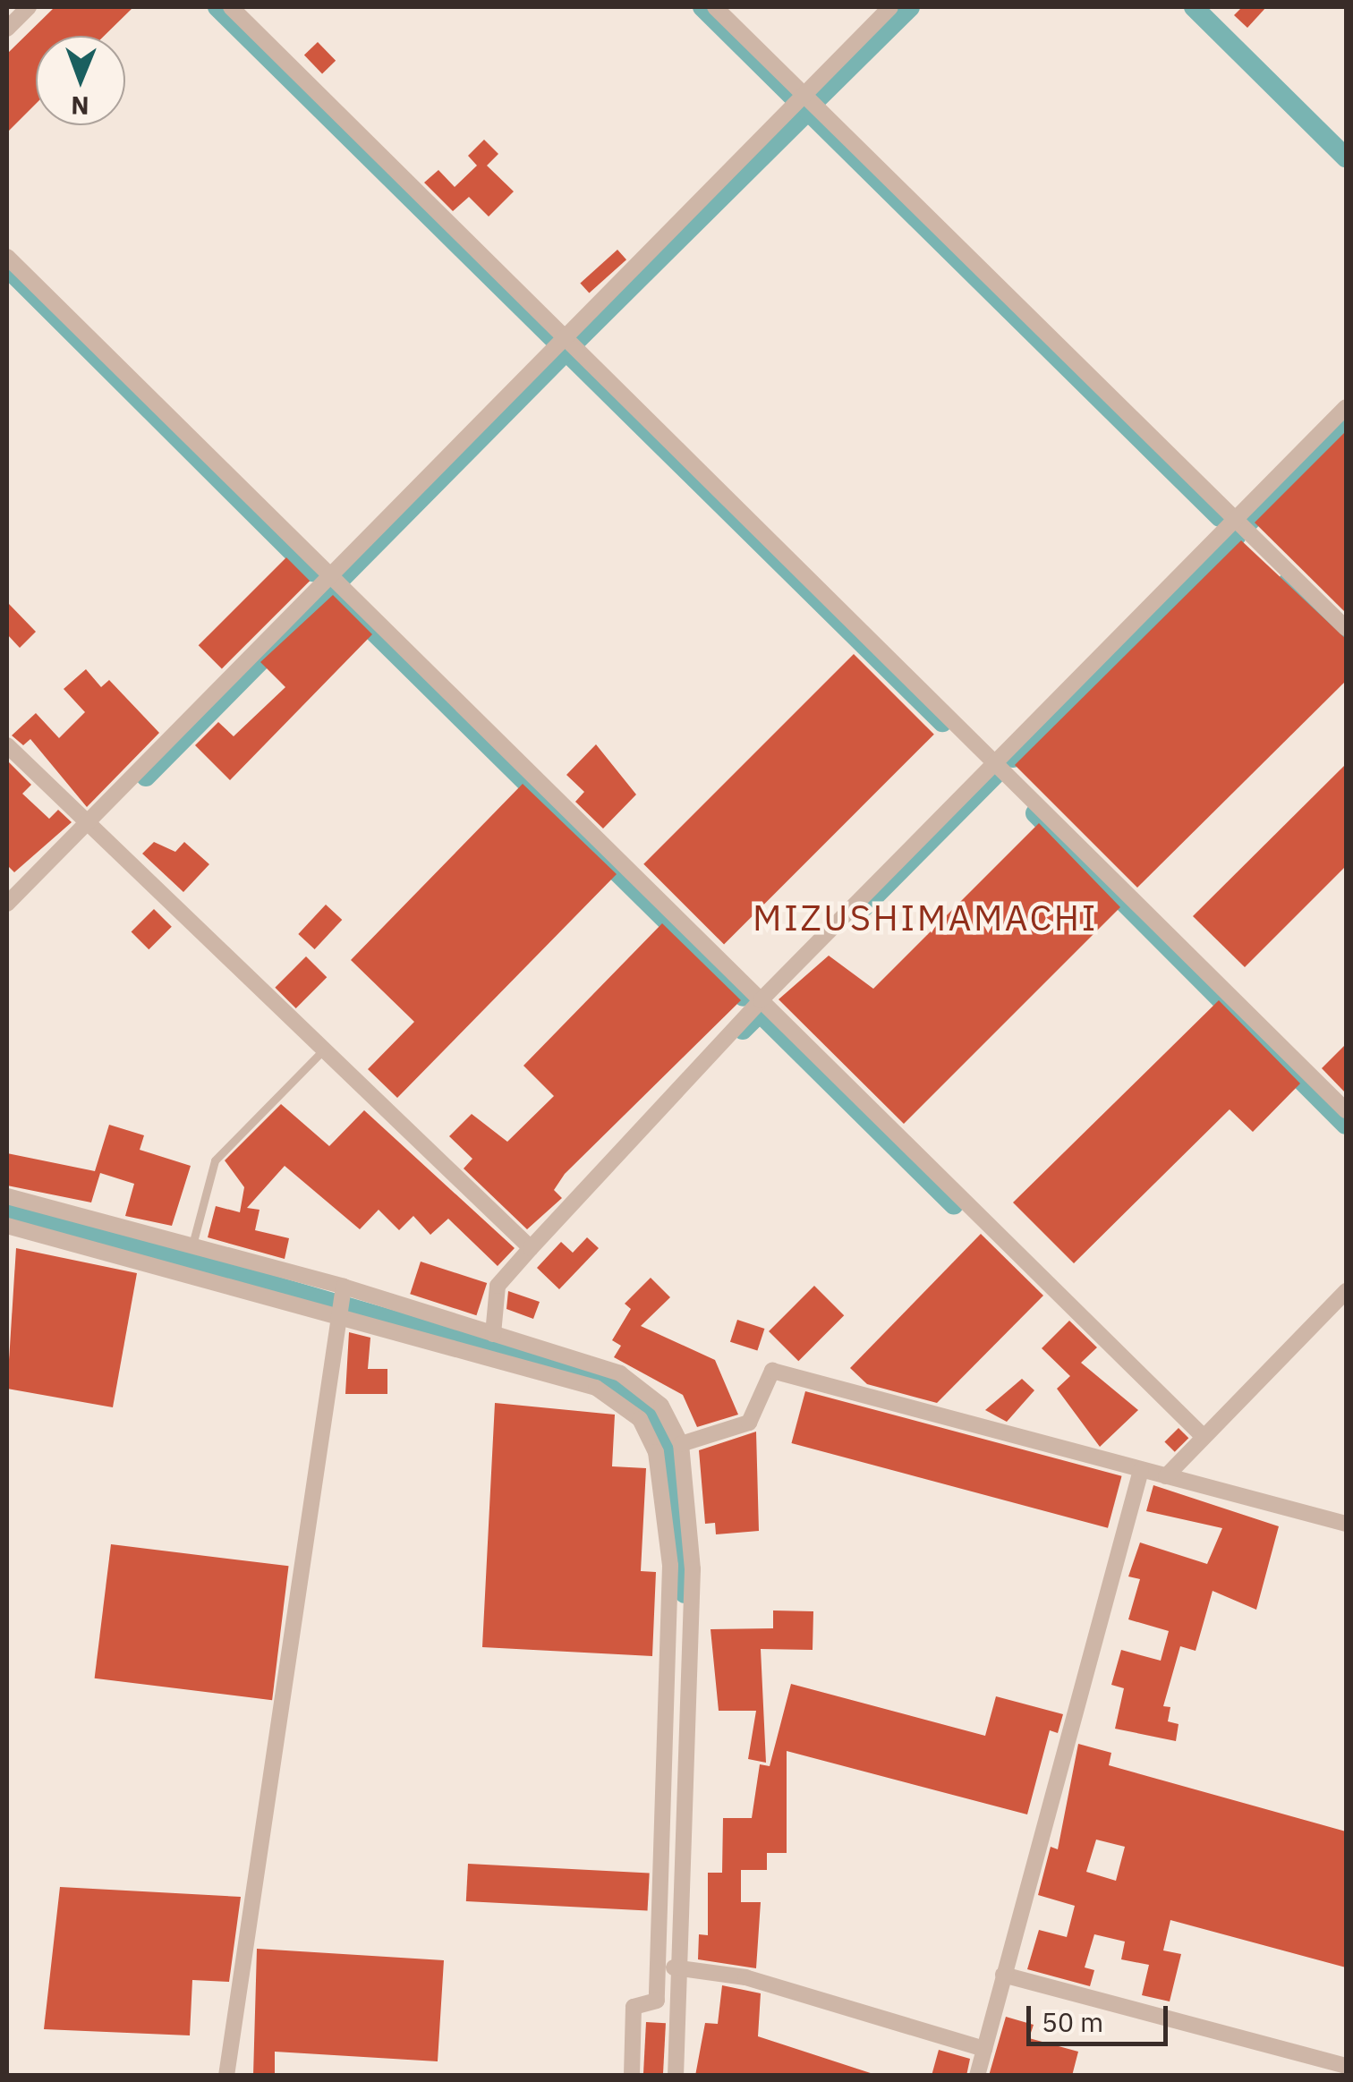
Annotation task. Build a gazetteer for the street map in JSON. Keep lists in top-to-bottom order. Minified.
{"districts":["MIZUSHIMAMACHI"],"scale_bar":"50 m","north":"bottom"}
